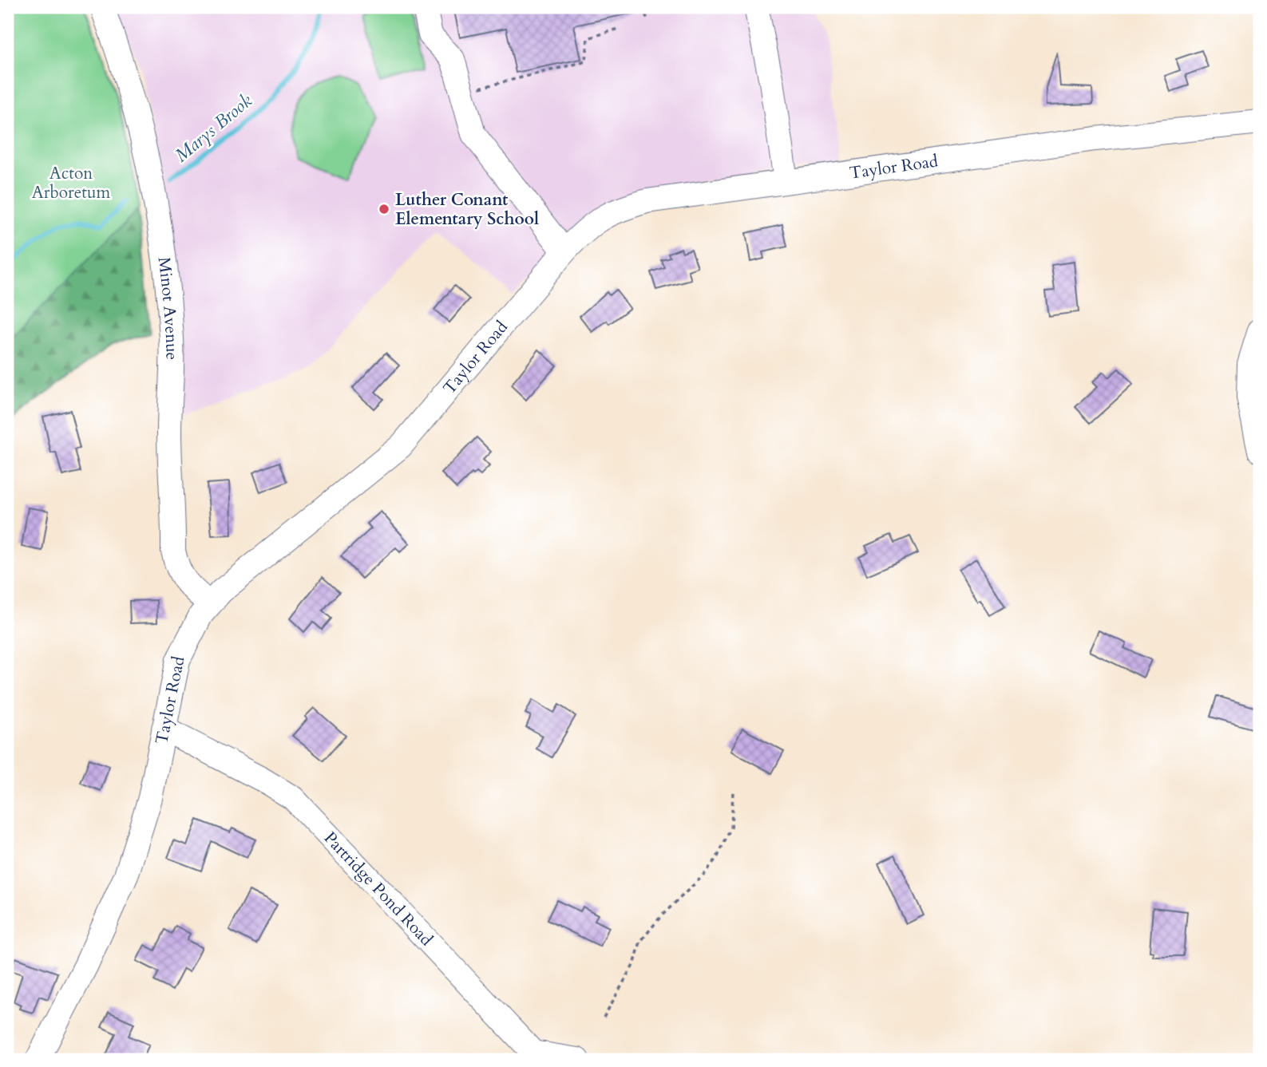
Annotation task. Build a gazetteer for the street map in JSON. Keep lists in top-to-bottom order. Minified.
{"streets":{"street":["Taylor Road","Minot Avenue","Partridge Pond Road"]},"crossings":[["Taylor Road","Minot Avenue"],["Taylor Road","Partridge Pond Road"]],"water":["Marys Brook"],"parks":["Acton Arboretum"],"places":["Luther Conant Elementary School"]}
